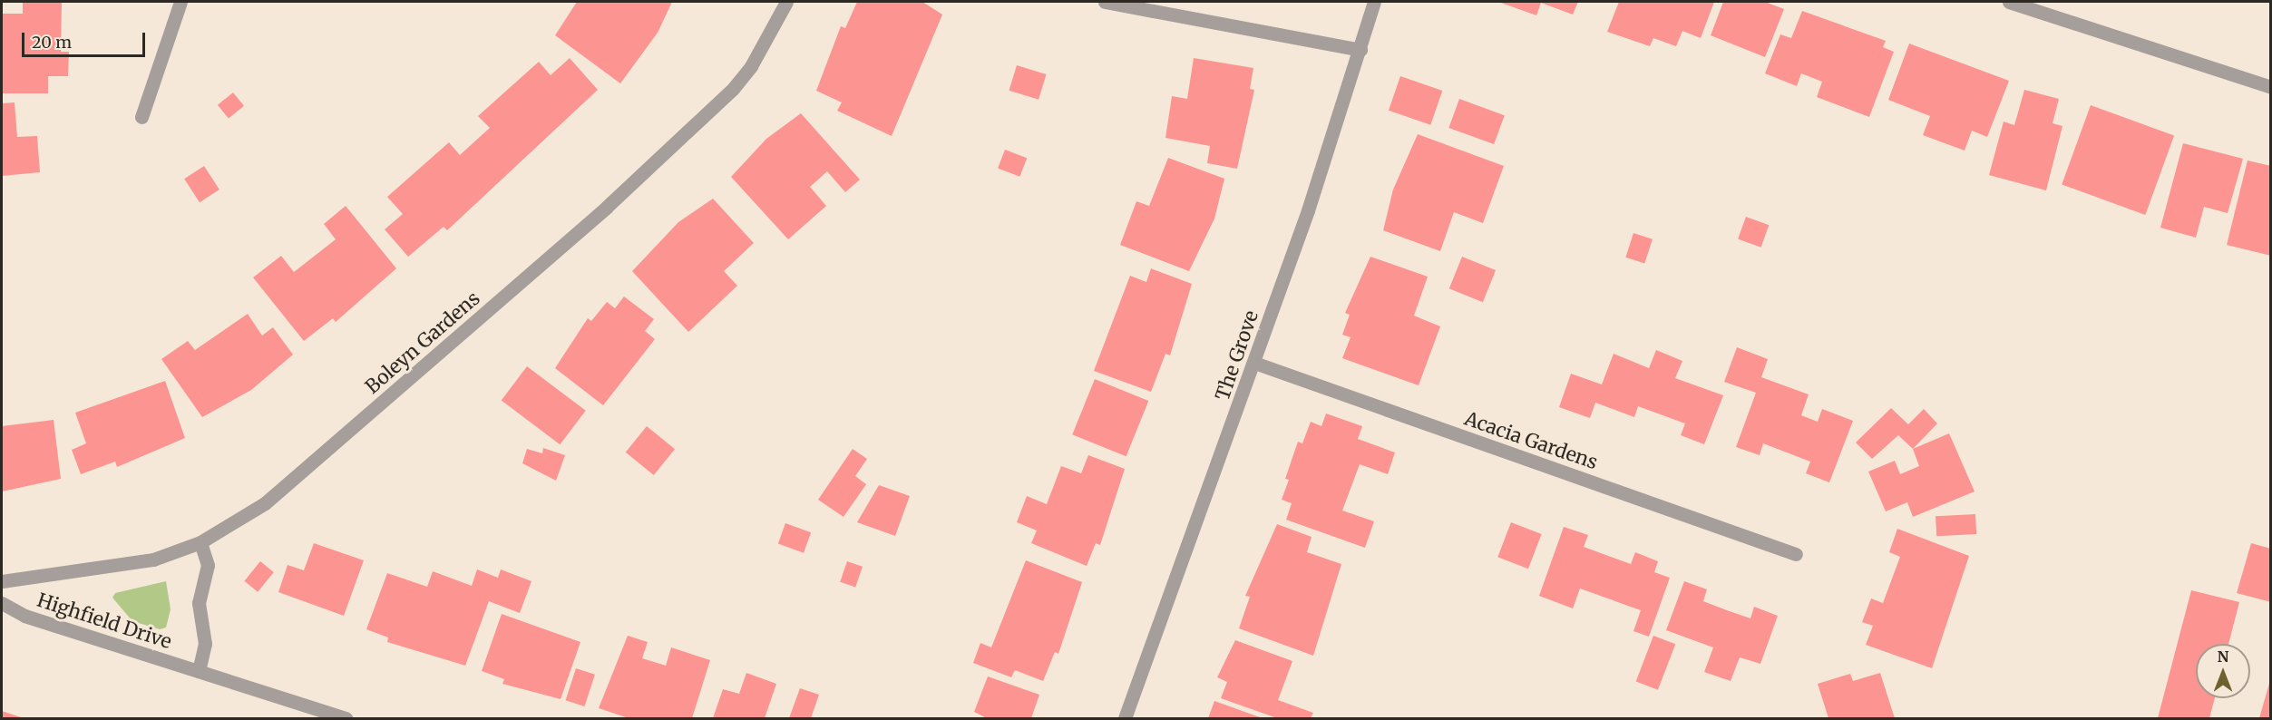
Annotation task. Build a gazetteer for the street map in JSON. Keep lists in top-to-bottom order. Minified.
{"streets":{"street":["Boleyn Gardens","The Grove","Acacia Gardens","Highfield Drive"]},"crossings":[["The Grove","Acacia Gardens"]],"scale_bar":"20 m","north":"top"}
